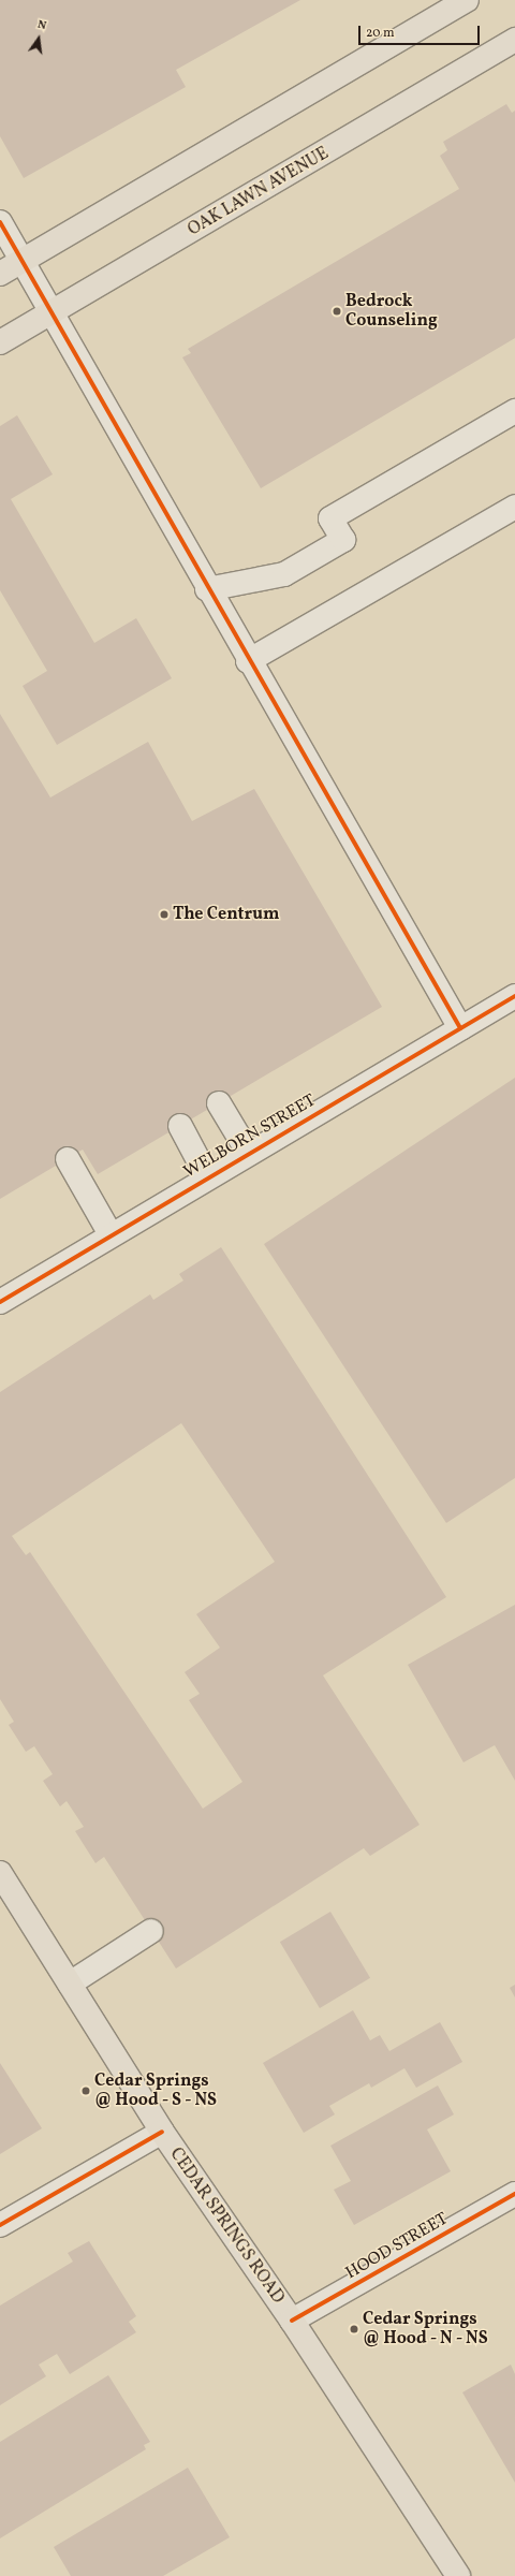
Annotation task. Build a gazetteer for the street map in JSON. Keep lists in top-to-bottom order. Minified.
{"streets":{"main road":["OAK LAWN AVENUE","CEDAR SPRINGS ROAD"],"street":["WELBORN STREET","HOOD STREET"]},"crossings":[["CEDAR SPRINGS ROAD","HOOD STREET"]],"places":["Bedrock Counseling","The Centrum","Cedar Springs @ Hood - S - NS","Cedar Springs @ Hood - N - NS"],"scale_bar":"20 m","north":"top"}
